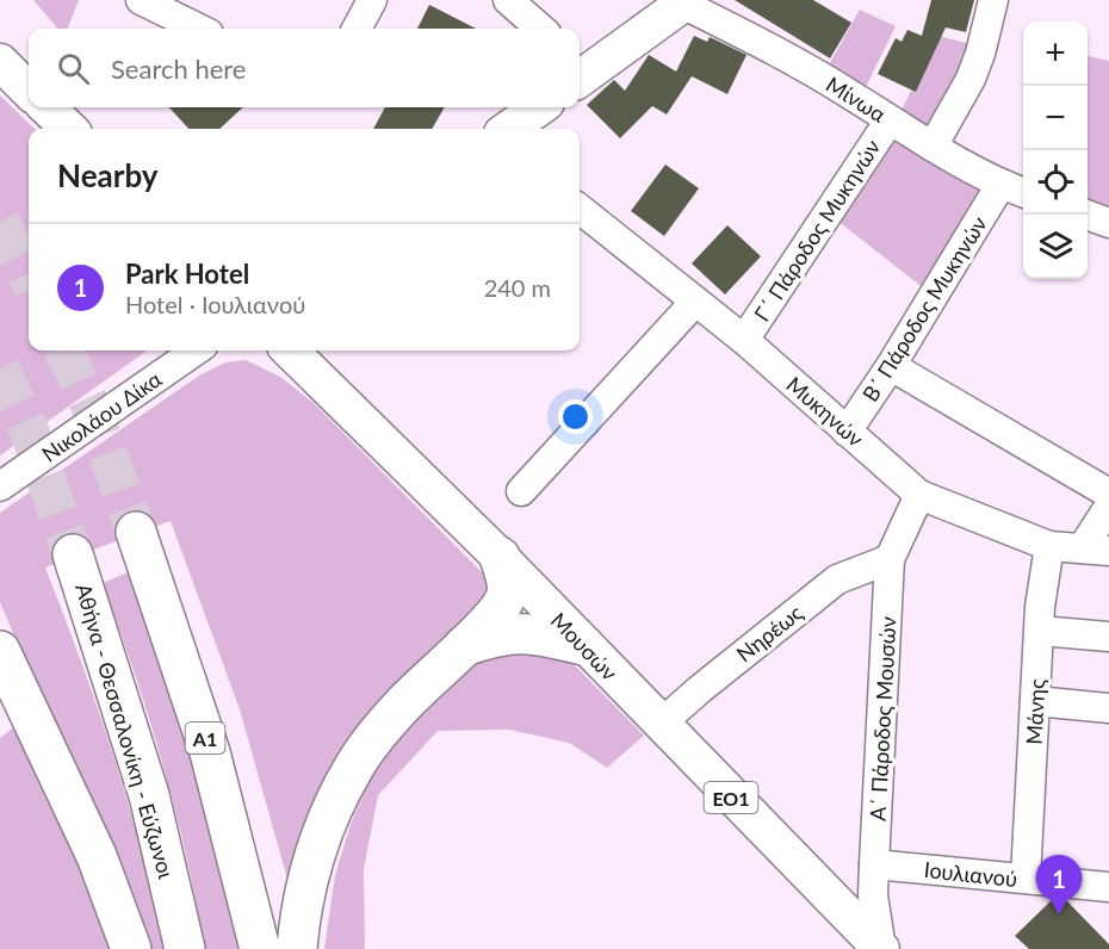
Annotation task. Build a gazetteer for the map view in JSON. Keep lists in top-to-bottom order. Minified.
{"streets":{"highway":["Αθήνα - Θεσσαλονίκη - Εύζωνοι","Α1"],"main road":["Μουσών","ΕΟ1"],"street":["Μίνωα","Γ΄ Πάροδος Μυκηνών","Β΄ Πάροδος Μυκηνών","Μυκηνών","Νικολάου Δίκα","Νηρέως","Μάνης","Α΄ Πάροδος Μουσών","Ιουλιανού"]},"crossings":[["Μίνωα","Γ΄ Πάροδος Μυκηνών"],["Μίνωα","Β΄ Πάροδος Μυκηνών"],["Γ΄ Πάροδος Μυκηνών","Μυκηνών"],["Β΄ Πάροδος Μυκηνών","Μυκηνών"],["Μυκηνών","Μάνης"],["Μυκηνών","Α΄ Πάροδος Μουσών"],["Νηρέως","Μουσών"],["Νηρέως","Α΄ Πάροδος Μουσών"],["Μουσών","Α΄ Πάροδος Μουσών"],["Μάνης","Ιουλιανού"],["Α΄ Πάροδος Μουσών","Ιουλιανού"]],"page":{"map_buttons":["+","−"],"search":"Search here","heading":"Nearby","list":[{"mark":"1","name":"Park Hotel","note":"Hotel · Ιουλιανού","value":"240 m"}],"pins":"1"}}
